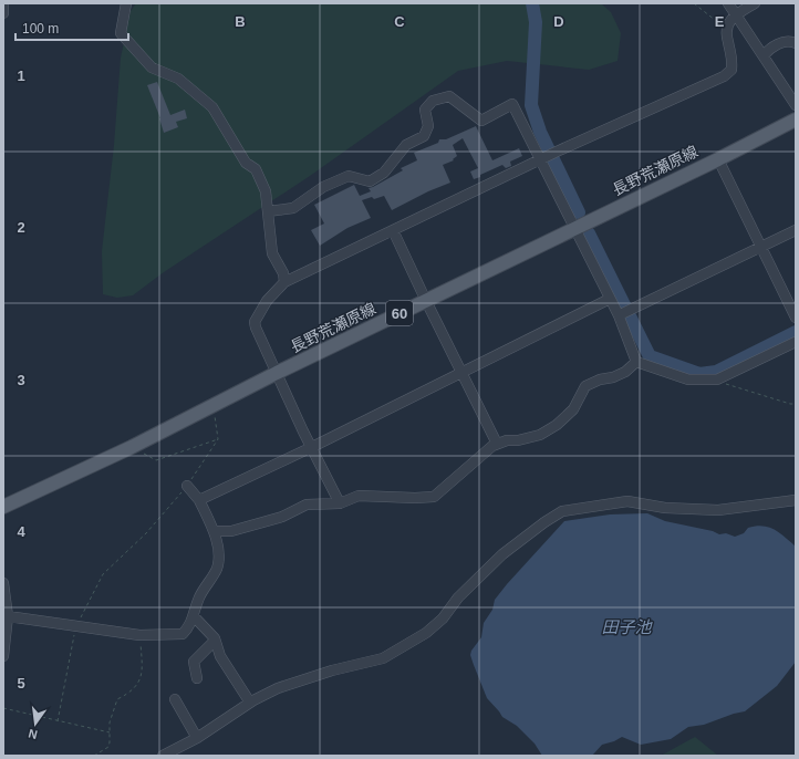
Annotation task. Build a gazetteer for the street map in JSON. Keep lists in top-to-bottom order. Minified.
{"streets":{"main road":["長野荒瀬原線","60"]},"water":["田子池"],"scale_bar":"100 m","north":"bottom","grid":{"columns":["B","C","D","E"],"rows":["1","2","3","4","5"]}}
